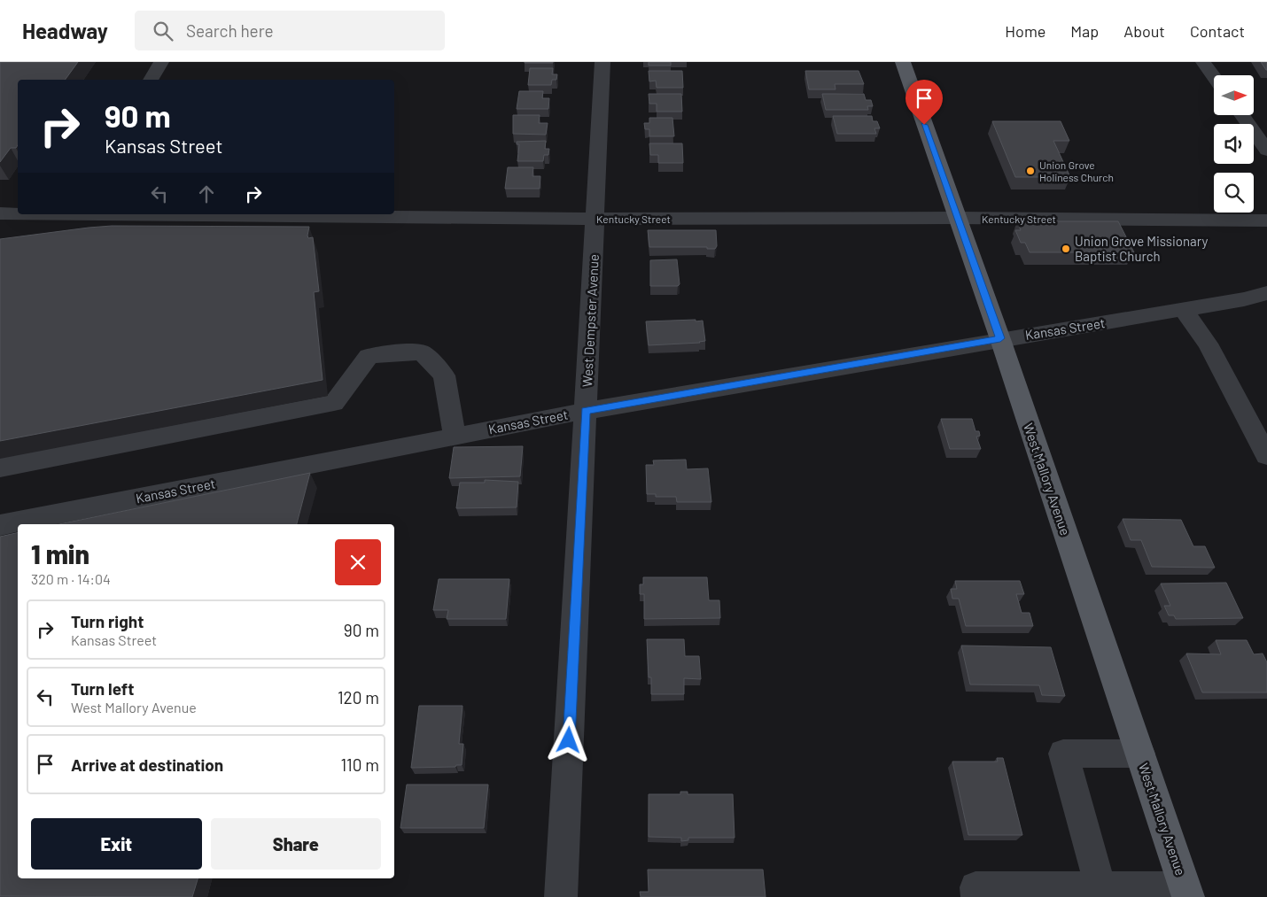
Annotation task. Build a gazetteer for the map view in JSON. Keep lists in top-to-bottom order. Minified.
{"streets":{"main road":["West Mallory Avenue"],"street":["Kentucky Street","West Dempster Avenue","Kansas Street"]},"crossings":[["Kentucky Street","West Dempster Avenue"],["Kentucky Street","West Mallory Avenue"],["West Dempster Avenue","Kansas Street"],["Kansas Street","West Mallory Avenue"]],"places":["Union Grove Holiness Church","Union Grove Missionary Baptist Church"],"north":"right","page":{"header":"Headway","search":"Search here","nav":["Home","Map","About","Contact"],"turn":["90 m","Kansas Street"],"heading":["1 min","320 m · 14:04"],"list":[{"name":"Turn right","note":"Kansas Street","value":"90 m"},{"name":"Turn left","note":"West Mallory Avenue","value":"120 m"},{"name":"Arrive at destination","value":"110 m"}],"buttons":["Exit","Share"]}}
